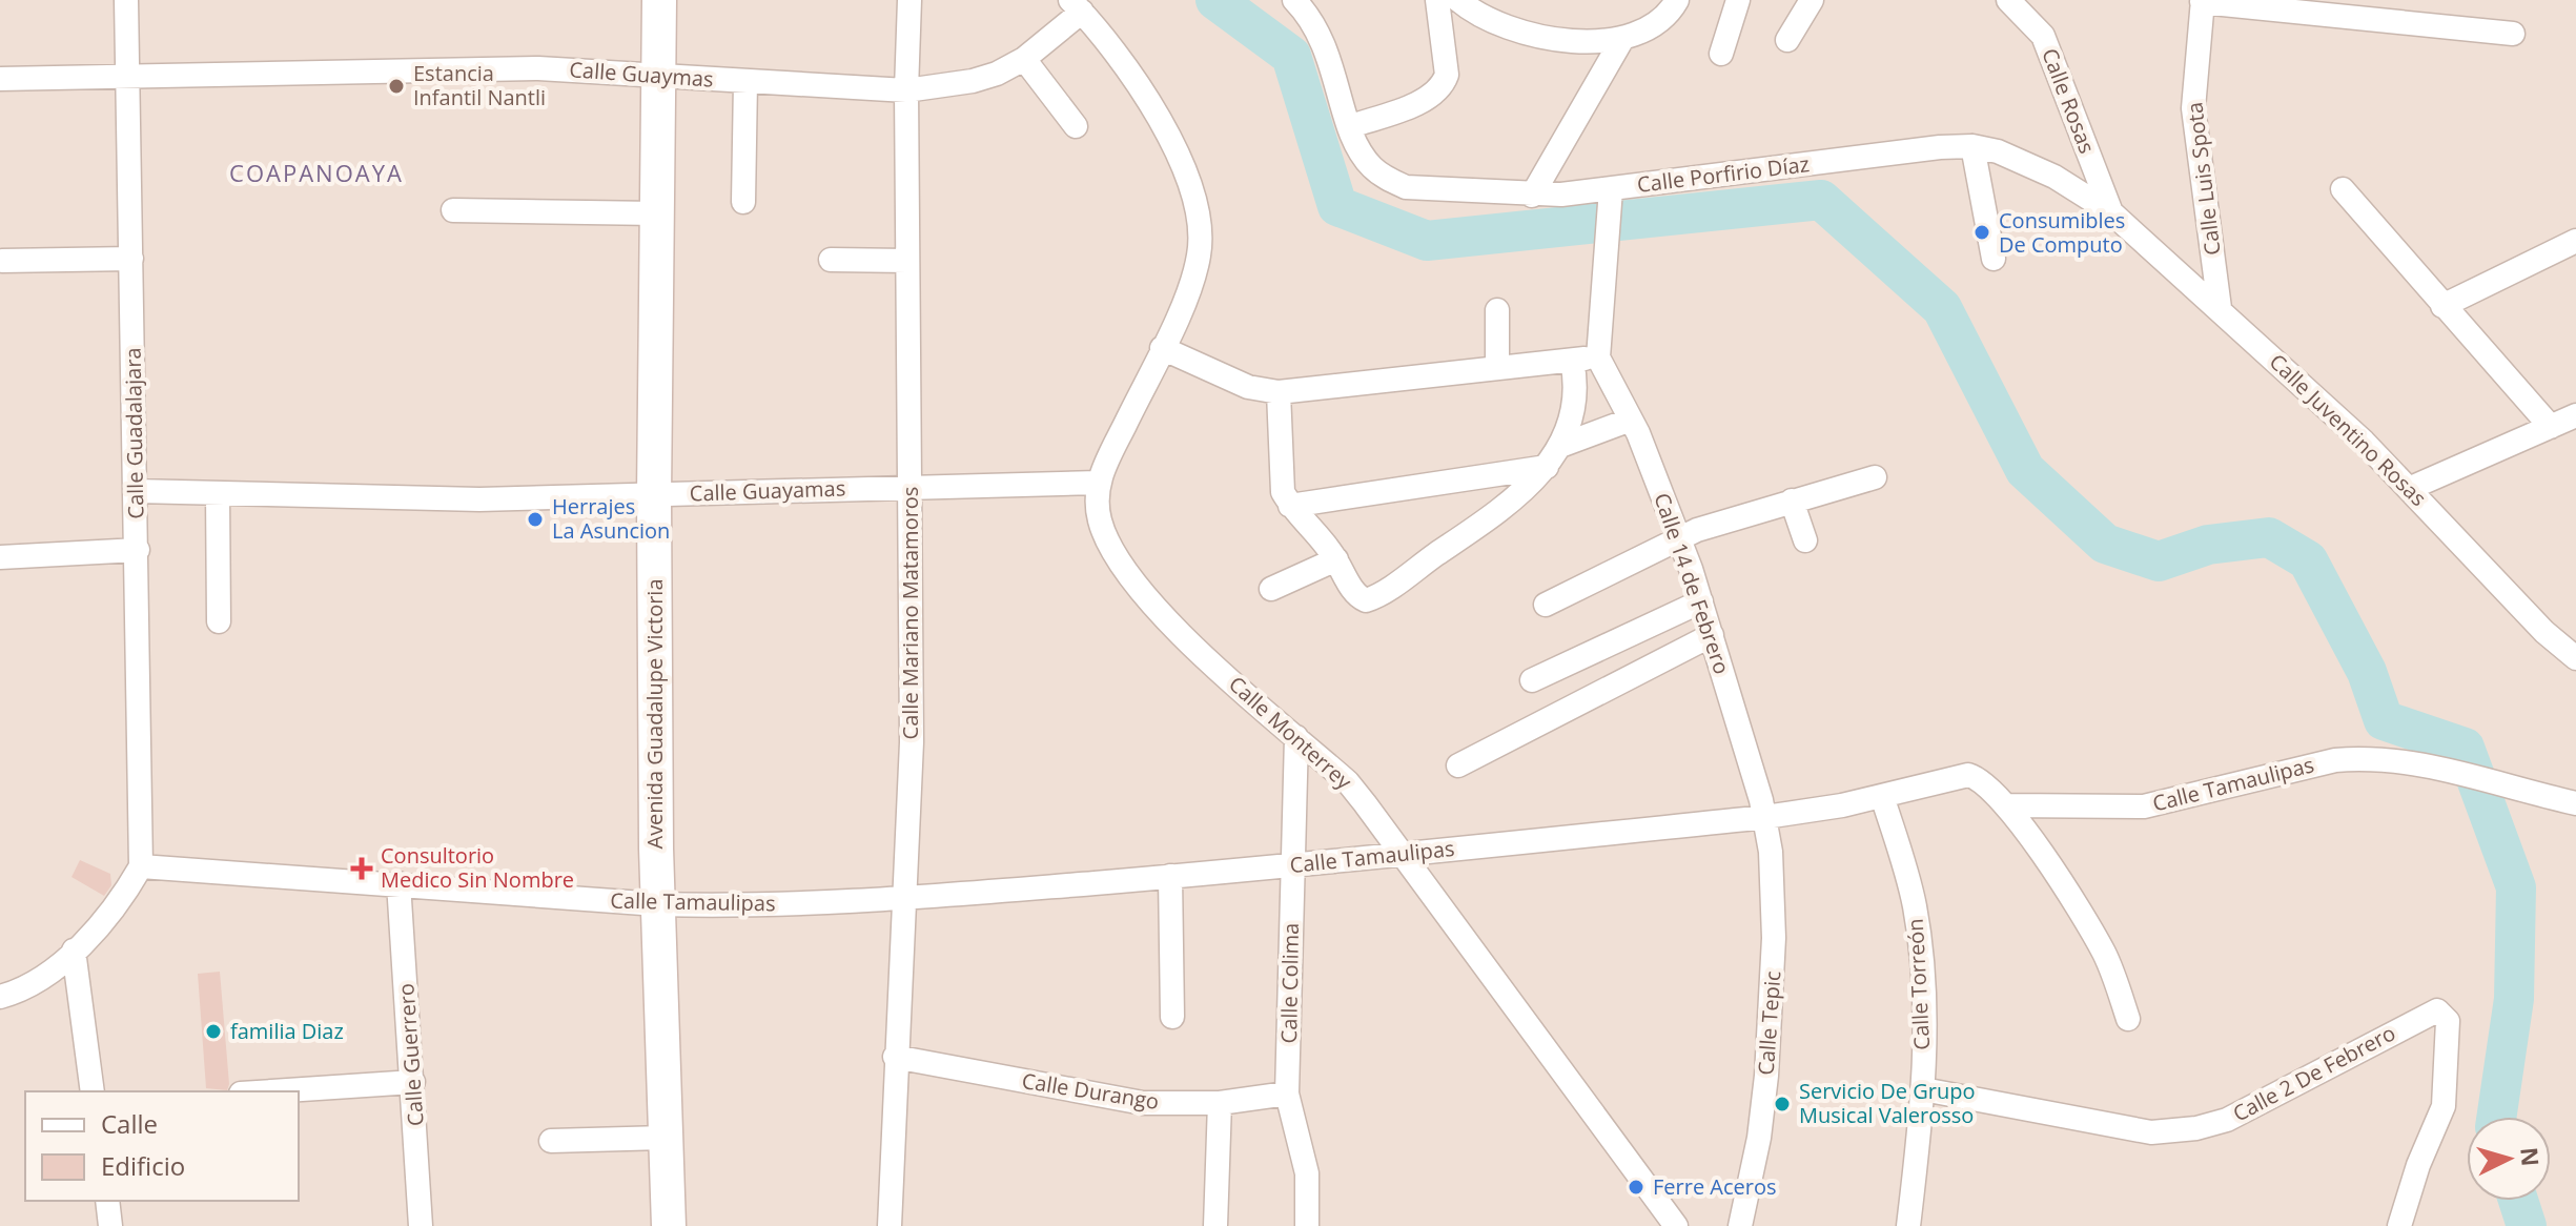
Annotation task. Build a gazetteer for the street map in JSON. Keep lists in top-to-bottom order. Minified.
{"streets":{"main road":["Avenida Guadalupe Victoria"],"street":["Calle Guaymas","Calle Rosas","Calle Porfirio Díaz","Calle Luis Spota","Calle Juventino Rosas","Calle Guadalajara","Calle Guayamas","Calle 14 de Febrero","Calle Mariano Matamoros","Calle Monterrey","Calle Tamaulipas","Calle Colima","Calle Torreón","Calle Tepic","Calle Guerrero","Calle 2 De Febrero","Calle Durango"]},"crossings":[["Calle Guaymas","Calle Guadalajara"],["Calle Guaymas","Calle Mariano Matamoros"],["Calle Guaymas","Avenida Guadalupe Victoria"],["Calle Rosas","Calle Porfirio Díaz"],["Calle Rosas","Calle Juventino Rosas"],["Calle Porfirio Díaz","Calle Juventino Rosas"],["Calle Luis Spota","Calle Juventino Rosas"],["Calle Guadalajara","Calle Guayamas"],["Calle Guadalajara","Calle Tamaulipas"],["Calle Guayamas","Calle Mariano Matamoros"],["Calle Guayamas","Avenida Guadalupe Victoria"],["Calle Guayamas","Calle Monterrey"],["Calle 14 de Febrero","Calle Tamaulipas"],["Calle 14 de Febrero","Calle Tepic"],["Calle Mariano Matamoros","Calle Tamaulipas"],["Calle Mariano Matamoros","Calle Durango"],["Avenida Guadalupe Victoria","Calle Tamaulipas"],["Calle Monterrey","Calle Tamaulipas"],["Calle Monterrey","Calle Colima"],["Calle Tamaulipas","Calle Colima"],["Calle Tamaulipas","Calle Torreón"],["Calle Tamaulipas","Calle Tepic"],["Calle Tamaulipas","Calle Guerrero"],["Calle Colima","Calle Durango"],["Calle Torreón","Calle 2 De Febrero"]],"districts":["COAPANOAYA"],"places":{"other":["Estancia Infantil Nantli","Consumibles De Computo","Herrajes La Asuncion","familia Diaz","Servicio De Grupo Musical Valerosso","Ferre Aceros"],"health":["Consultorio Medico Sin Nombre"]},"legend":["Calle","Edificio"],"north":"right"}
